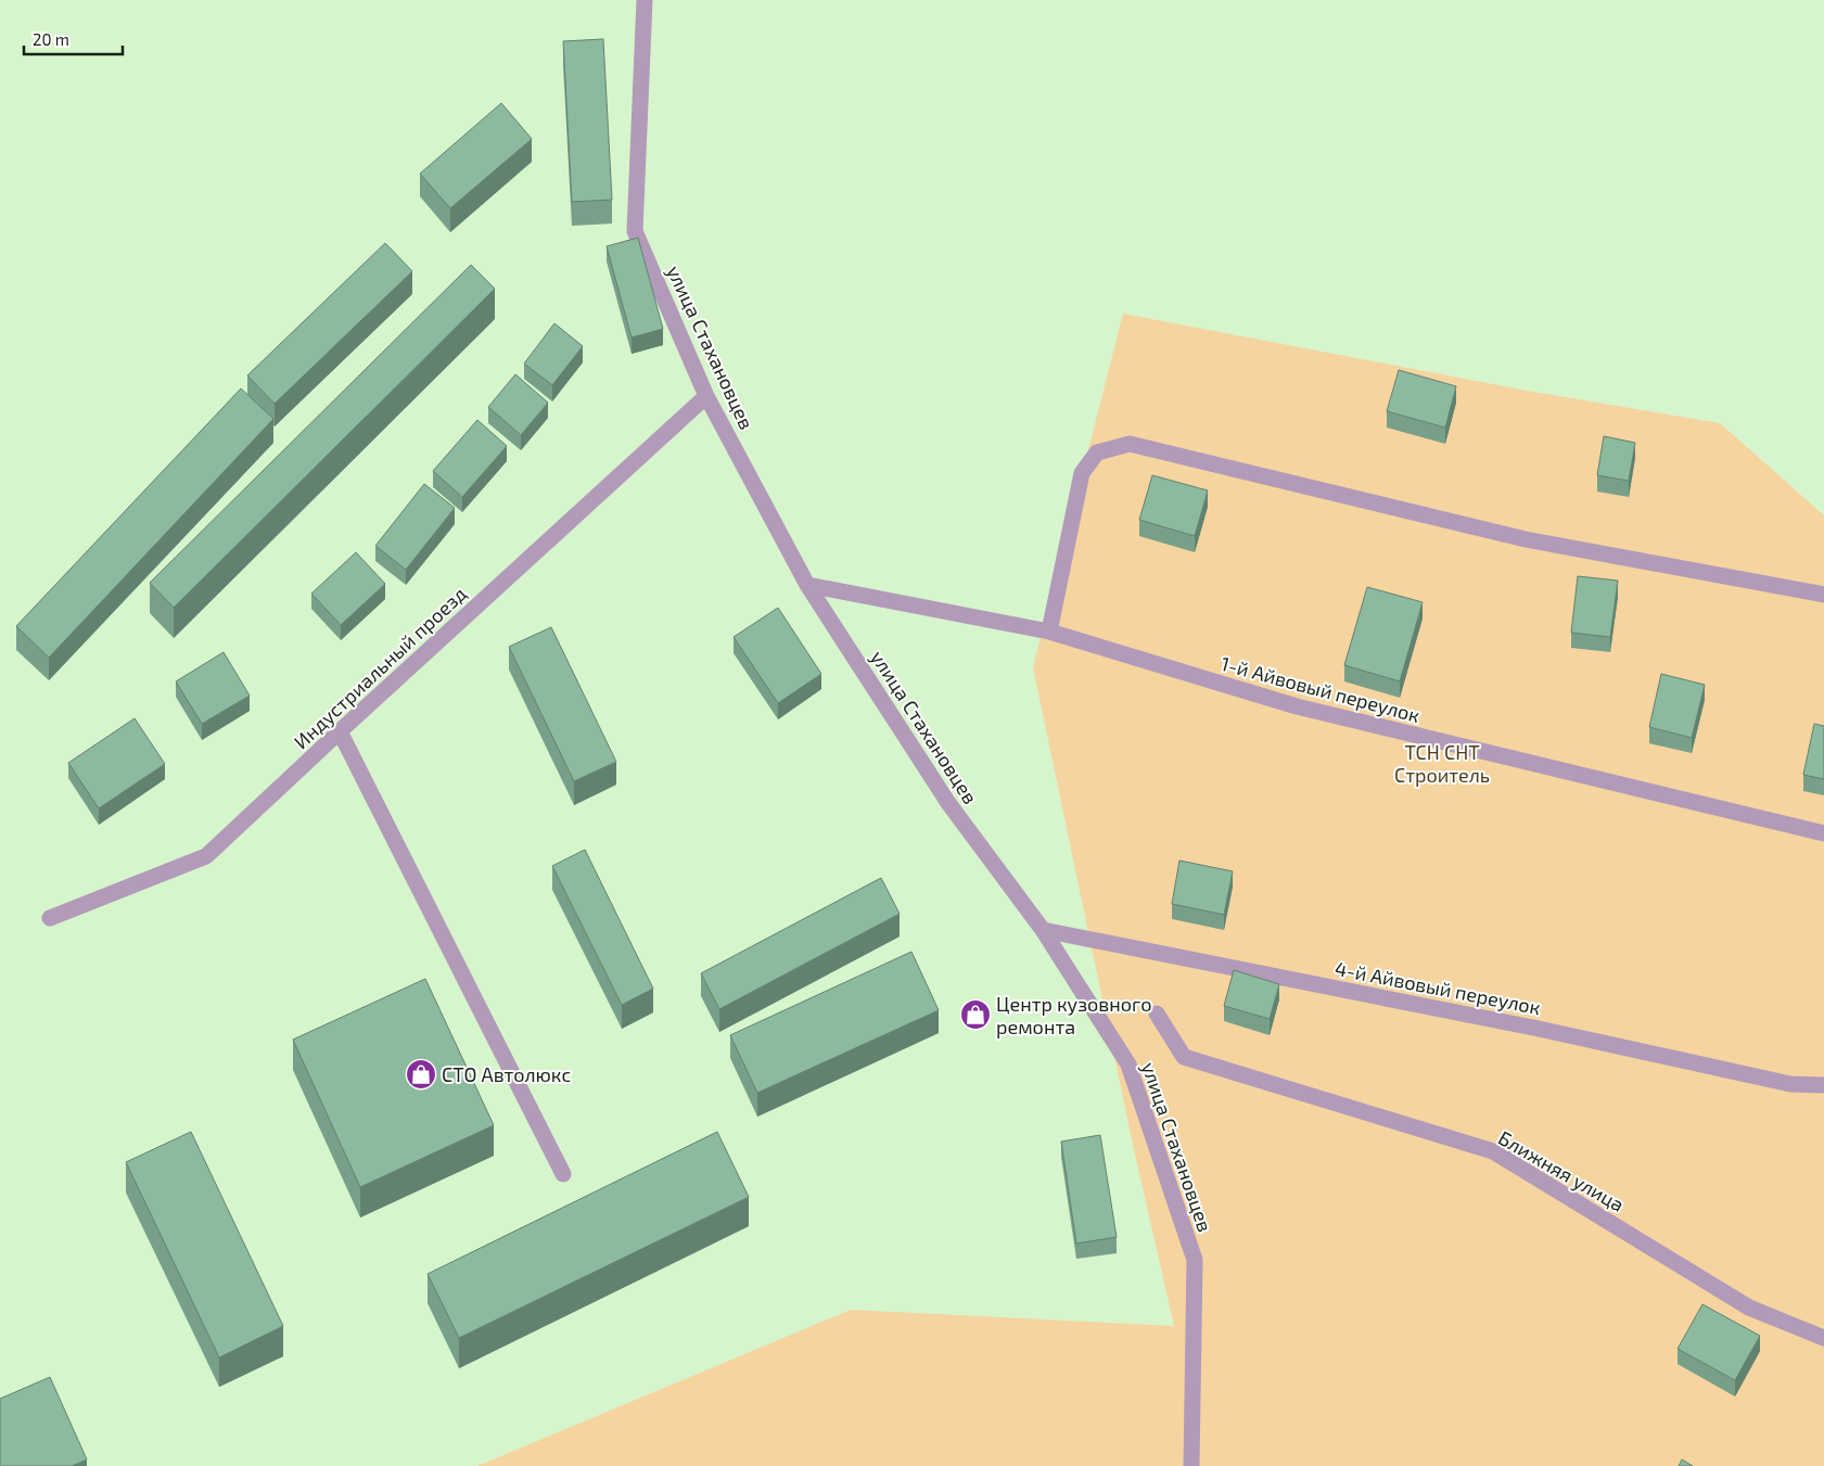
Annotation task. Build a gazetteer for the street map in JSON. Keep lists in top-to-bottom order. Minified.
{"streets":{"street":["улица Стахановцев","Индустриальный проезд","1-й Айвовый переулок","4-й Айвовый переулок","Ближняя улица"]},"crossings":[["улица Стахановцев","Индустриальный проезд"],["улица Стахановцев","1-й Айвовый переулок"],["улица Стахановцев","4-й Айвовый переулок"]],"parks":["ТСН СНТ Строитель"],"places":{"shop":["Центр кузовного ремонта","СТО Автолюкс"]},"scale_bar":"20 m"}
